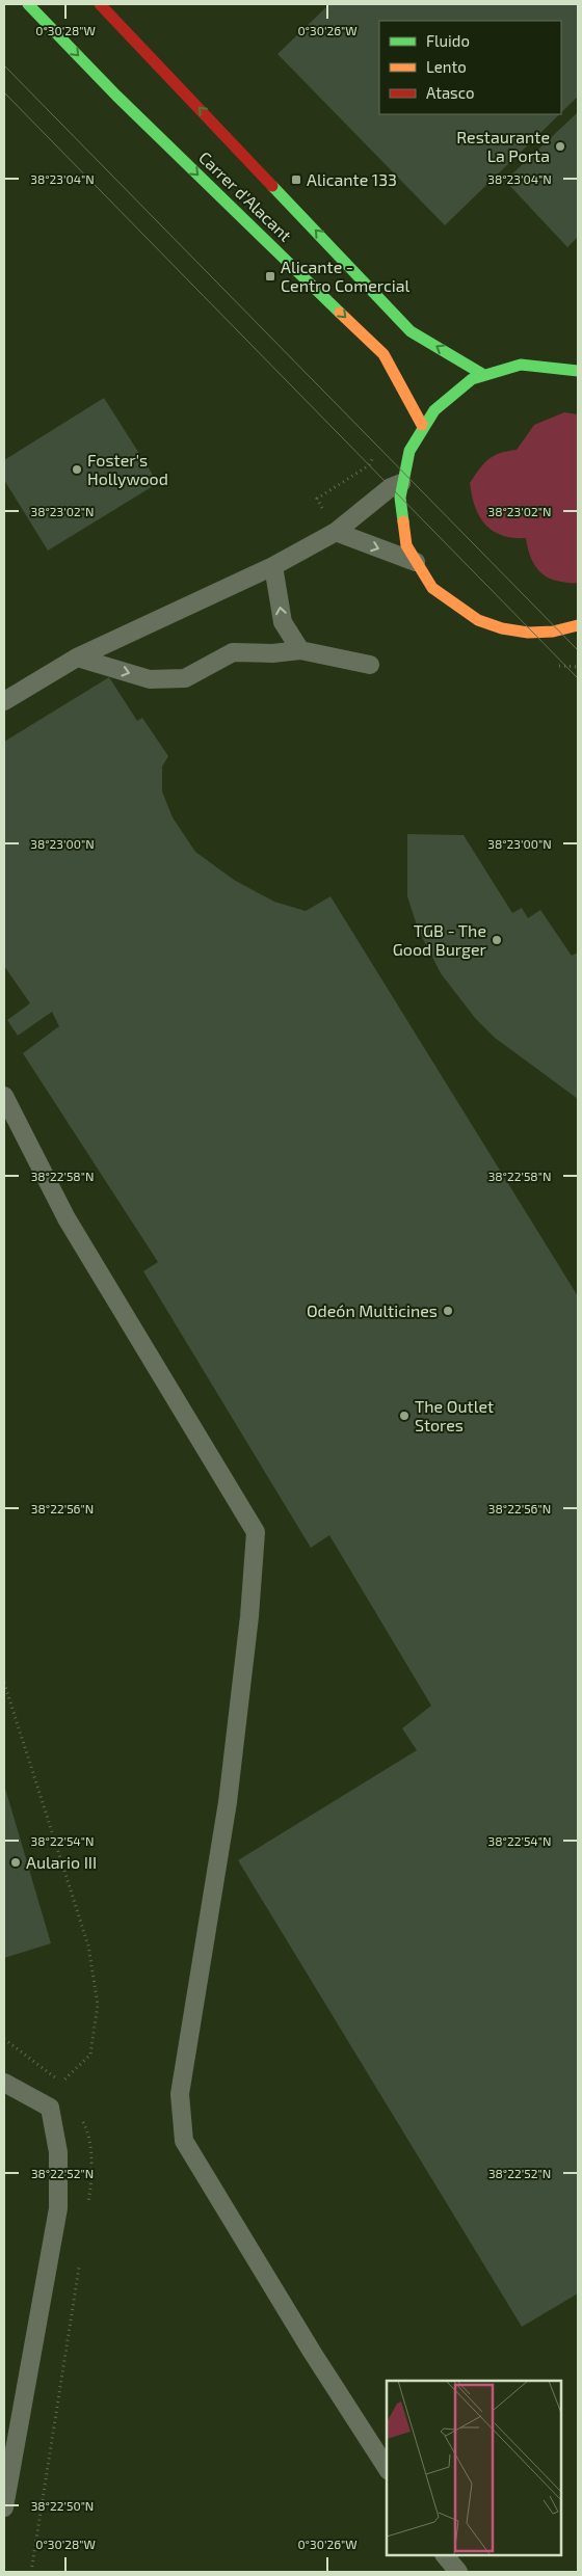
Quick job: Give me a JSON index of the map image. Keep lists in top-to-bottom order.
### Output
{
  "streets": {
    "main road": ["Carrer d'Alacant"]
  },
  "places": {
    "other": [
      "Restaurante La Porta",
      "Foster's Hollywood",
      "TGB - The Good Burger",
      "Odeón Multicines",
      "The Outlet Stores",
      "Aulario III"
    ],
    "transit": ["Alicante 133", "Alicante - Centro Comercial"]
  },
  "legend": ["Fluido", "Lento", "Atasco"],
  "coordinates": [
    "0°30'28\"W",
    "0°30'26\"W",
    "38°23'04\"N",
    "38°23'02\"N",
    "38°23'00\"N",
    "38°22'58\"N",
    "38°22'56\"N",
    "38°22'54\"N",
    "38°22'52\"N",
    "38°22'50\"N"
  ]
}
